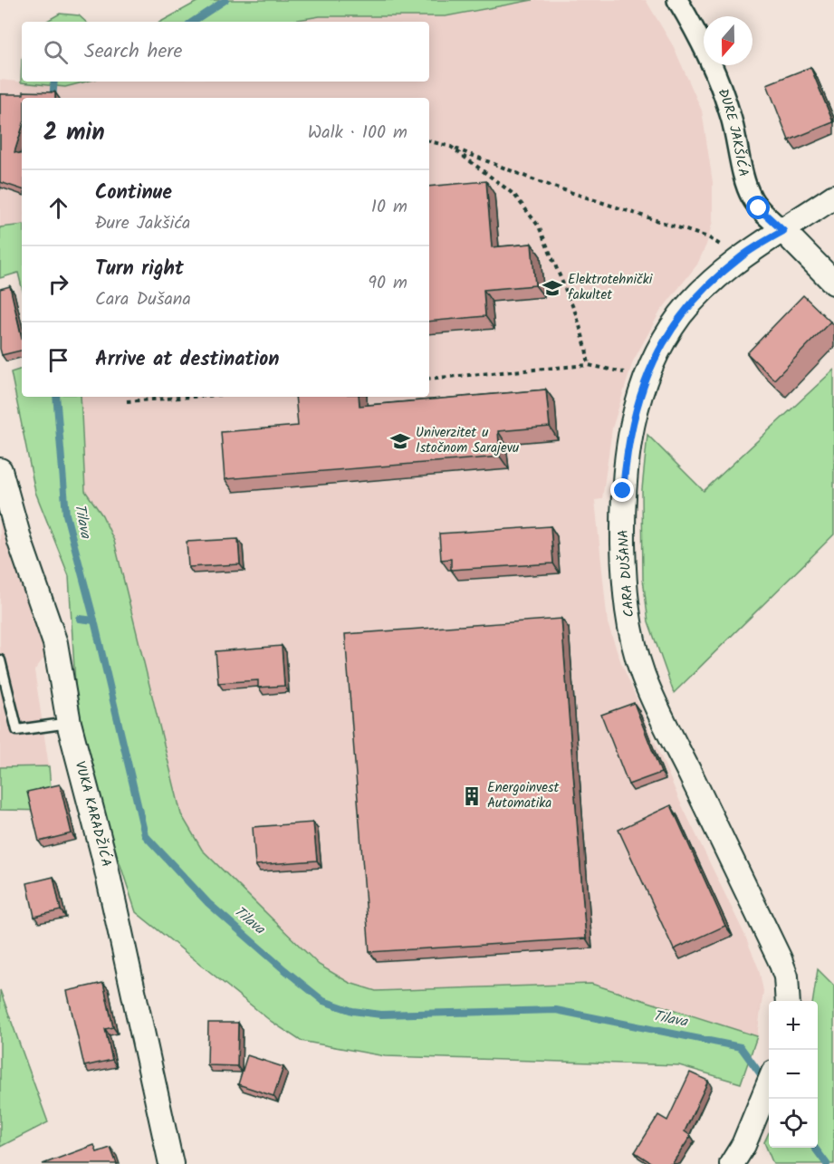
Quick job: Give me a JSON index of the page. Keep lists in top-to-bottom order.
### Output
{
  "streets": {
    "street": ["ĐURE JAKŠIĆA", "CARA DUŠANA", "VUKA KARADŽIĆA"]
  },
  "crossings": [
    ["ĐURE JAKŠIĆA", "CARA DUŠANA"]
  ],
  "water": ["Tilava"],
  "places": {
    "school or university": ["Elektrotehnički fakultet", "Univerzitet u Istočnom Sarajevu"],
    "building": ["Energoinvest Automatika"]
  },
  "north": "bottom",
  "page": {
    "search": "Search here",
    "heading": ["2 min", "Walk · 100 m"],
    "list": [
      ["Continue", "Đure Jakšića", "10 m"],
      ["Turn right", "Cara Dušana", "90 m"],
      "Arrive at destination"
    ],
    "map_buttons": ["+", "−"]
  }
}
